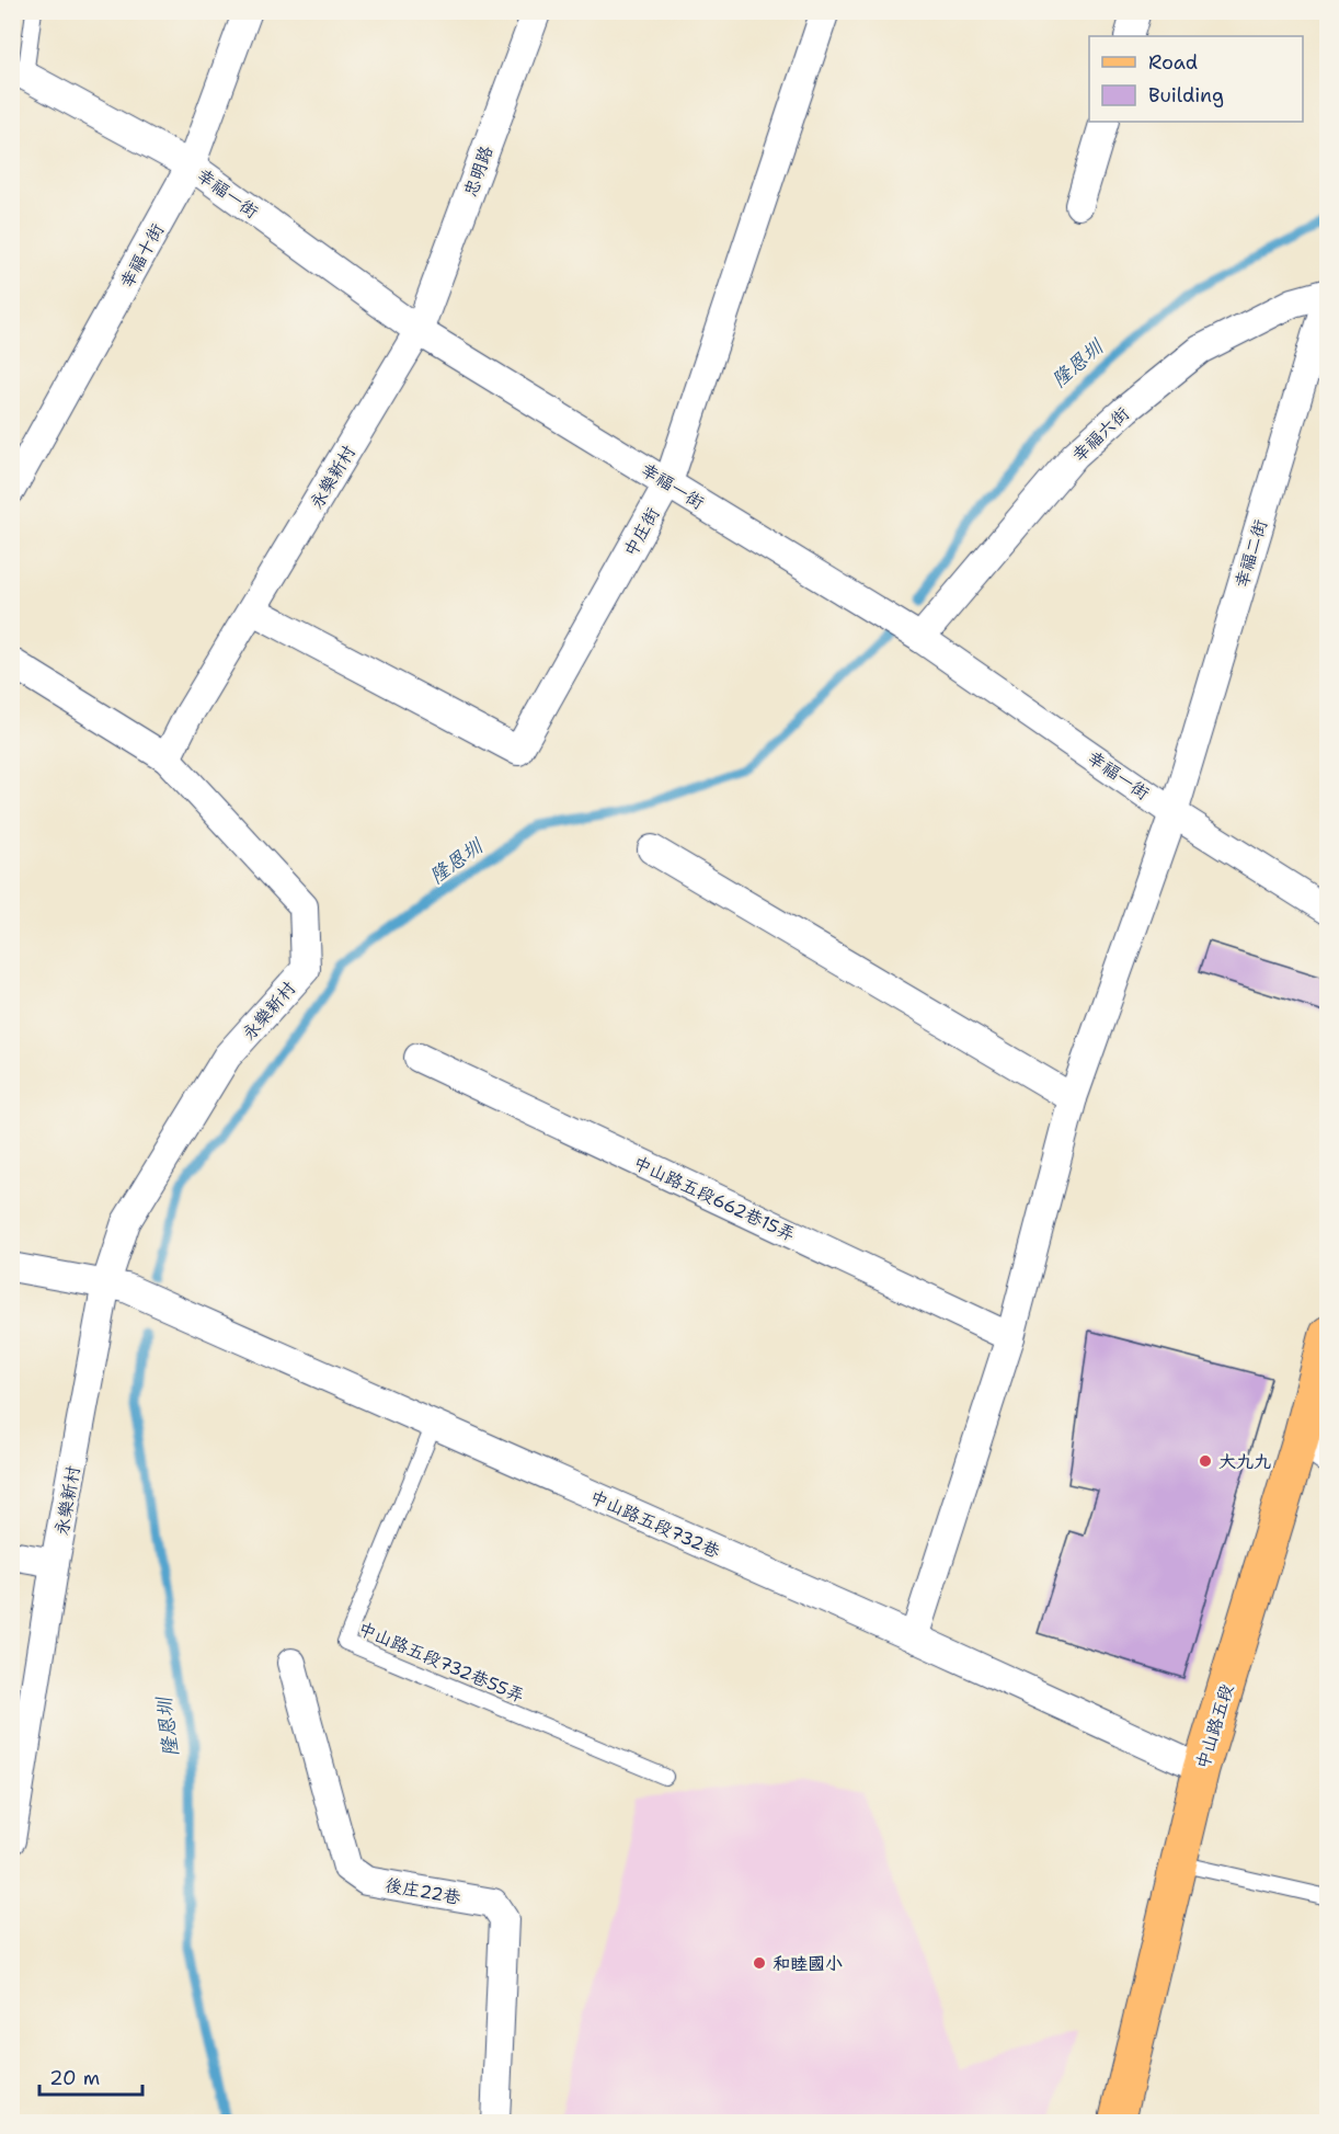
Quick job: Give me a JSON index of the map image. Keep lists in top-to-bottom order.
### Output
{
  "streets": {
    "main road": ["中山路五段"],
    "street": [
      "忠明路",
      "幸福一街",
      "幸福十街",
      "幸福六街",
      "永樂新村",
      "中庄街",
      "幸福二街",
      "中山路五段662巷15弄",
      "中山路五段732巷",
      "後庄22巷"
    ],
    "lane": ["中山路五段732巷55弄"]
  },
  "crossings": [
    ["忠明路", "幸福一街"],
    ["忠明路", "永樂新村"],
    ["幸福一街", "幸福十街"],
    ["幸福一街", "幸福六街"],
    ["幸福一街", "永樂新村"],
    ["幸福一街", "中庄街"],
    ["幸福一街", "幸福二街"],
    ["幸福六街", "幸福二街"],
    ["永樂新村", "中庄街"],
    ["永樂新村", "中山路五段732巷"],
    ["中山路五段732巷", "中山路五段732巷55弄"],
    ["中山路五段732巷", "中山路五段"]
  ],
  "water": ["隆恩圳"],
  "places": ["大九九", "和睦國小"],
  "legend": ["Road", "Building"],
  "scale_bar": "20 m"
}
